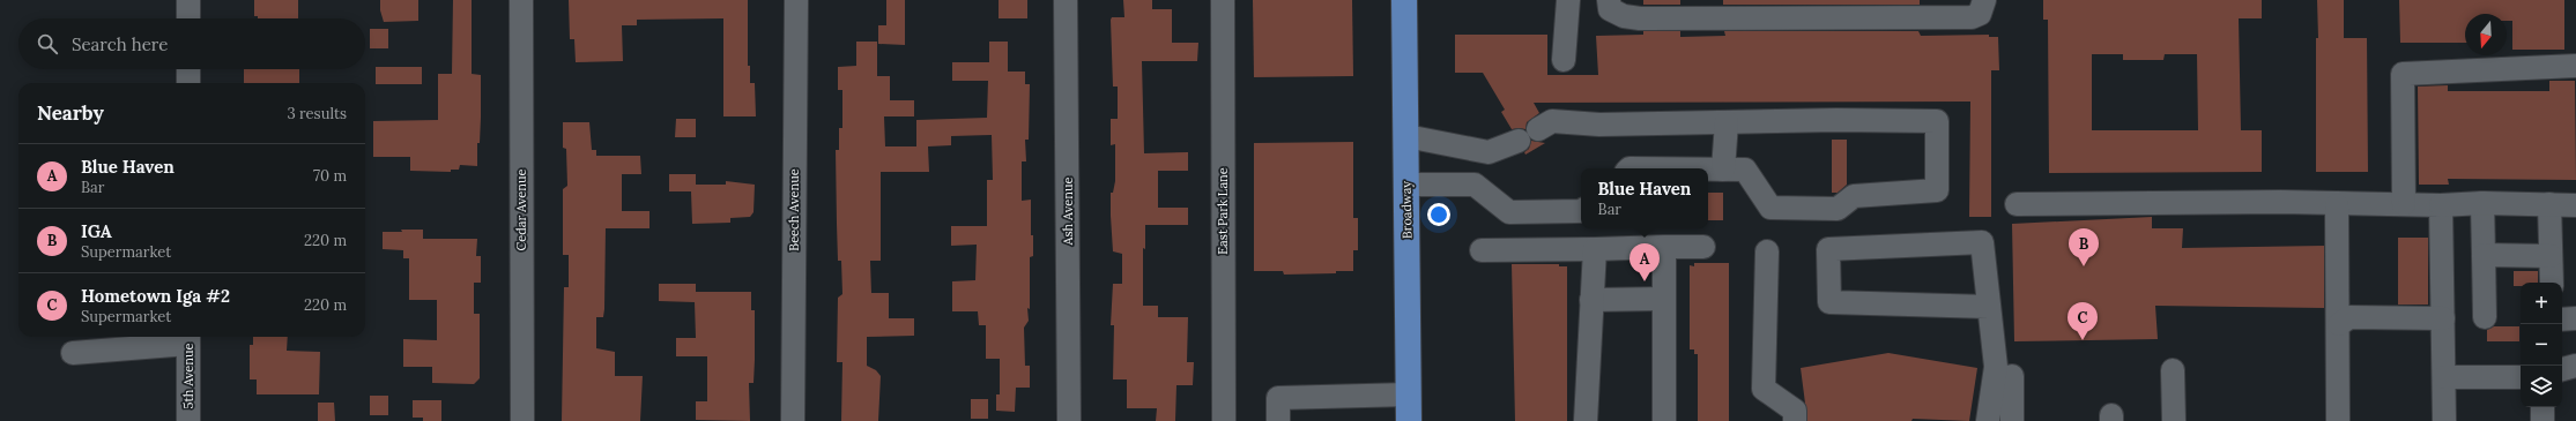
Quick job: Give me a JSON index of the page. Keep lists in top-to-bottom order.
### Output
{
  "streets": {
    "main road": ["Broadway"],
    "street": [
      "Cedar Avenue",
      "Beech Avenue",
      "Ash Avenue",
      "East Park Lane",
      "5th Avenue"
    ]
  },
  "north": "bottom",
  "page": {
    "search": "Search here",
    "heading": ["Nearby", "3 results"],
    "list": [
      {
        "mark": "A",
        "name": "Blue Haven",
        "note": "Bar",
        "value": "70 m"
      },
      {
        "mark": "B",
        "name": "IGA",
        "note": "Supermarket",
        "value": "220 m"
      },
      {
        "mark": "C",
        "name": "Hometown Iga #2",
        "note": "Supermarket",
        "value": "220 m"
      }
    ],
    "popup": ["Blue Haven", "Bar"],
    "pins": ["B", "A", "C"],
    "map_buttons": ["+", "−"]
  }
}
